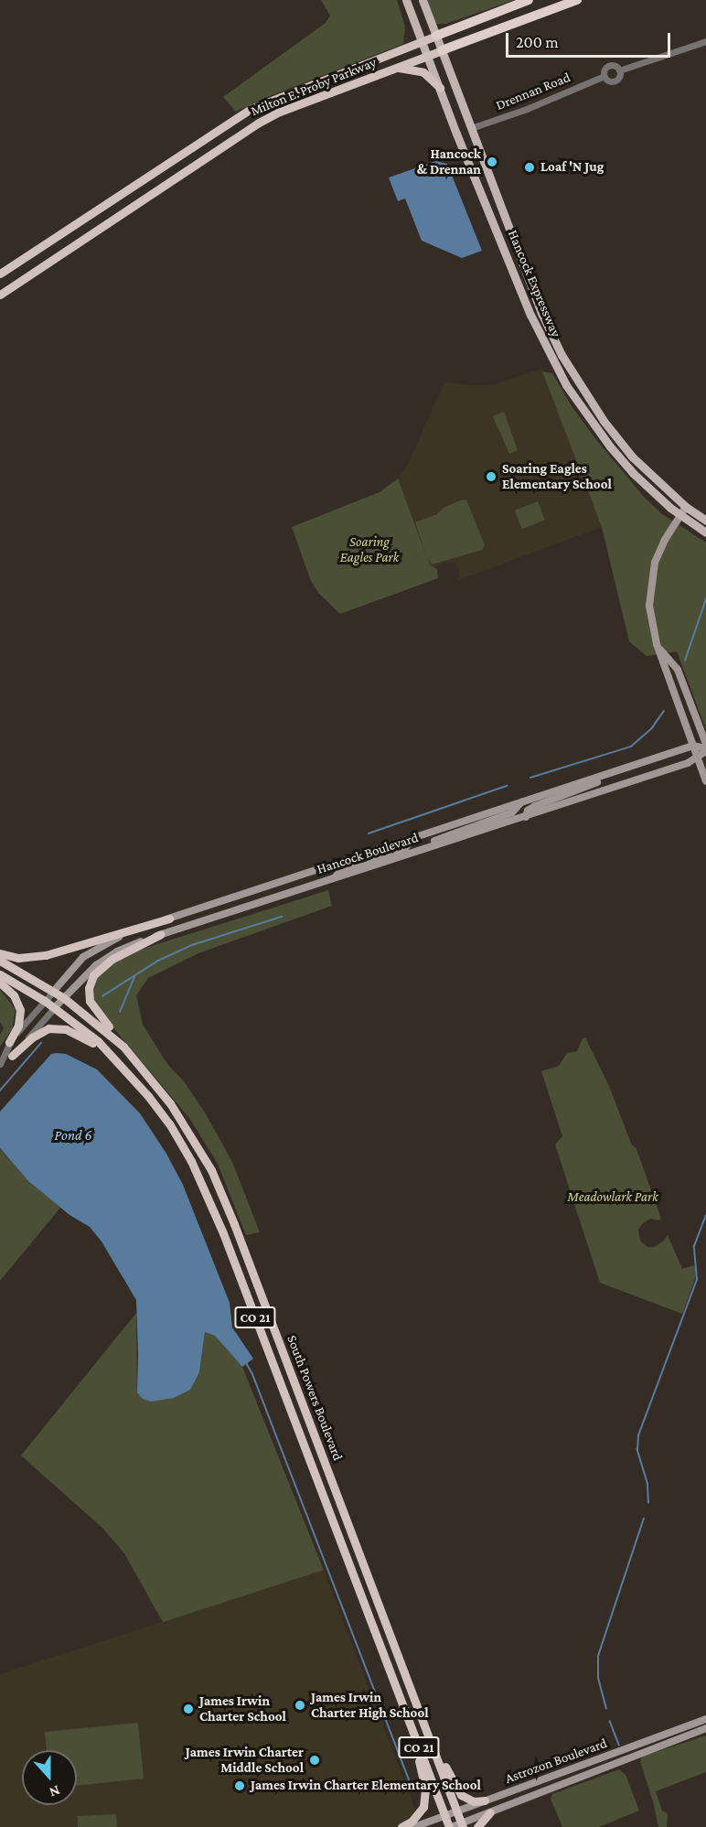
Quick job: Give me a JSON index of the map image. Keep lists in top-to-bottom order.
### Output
{
  "streets": {
    "highway": ["Milton E. Proby Parkway", "CO 21", "South Powers Boulevard"],
    "main road": ["Hancock Expressway", "Hancock Boulevard", "Astrozon Boulevard"],
    "street": ["Drennan Road"]
  },
  "crossings": [
    ["Milton E. Proby Parkway", "Hancock Expressway"],
    ["Drennan Road", "Hancock Expressway"],
    ["Hancock Boulevard", "South Powers Boulevard"],
    ["South Powers Boulevard", "Astrozon Boulevard"]
  ],
  "water": ["Pond 6"],
  "parks": ["Soaring Eagles Park", "Meadowlark Park"],
  "places": [
    "Hancock & Drennan",
    "Loaf 'N Jug",
    "Soaring Eagles Elementary School",
    "James Irwin Charter High School",
    "James Irwin Charter School",
    "James Irwin Charter Middle School",
    "James Irwin Charter Elementary School"
  ],
  "scale_bar": "200 m",
  "north": "bottom"
}
